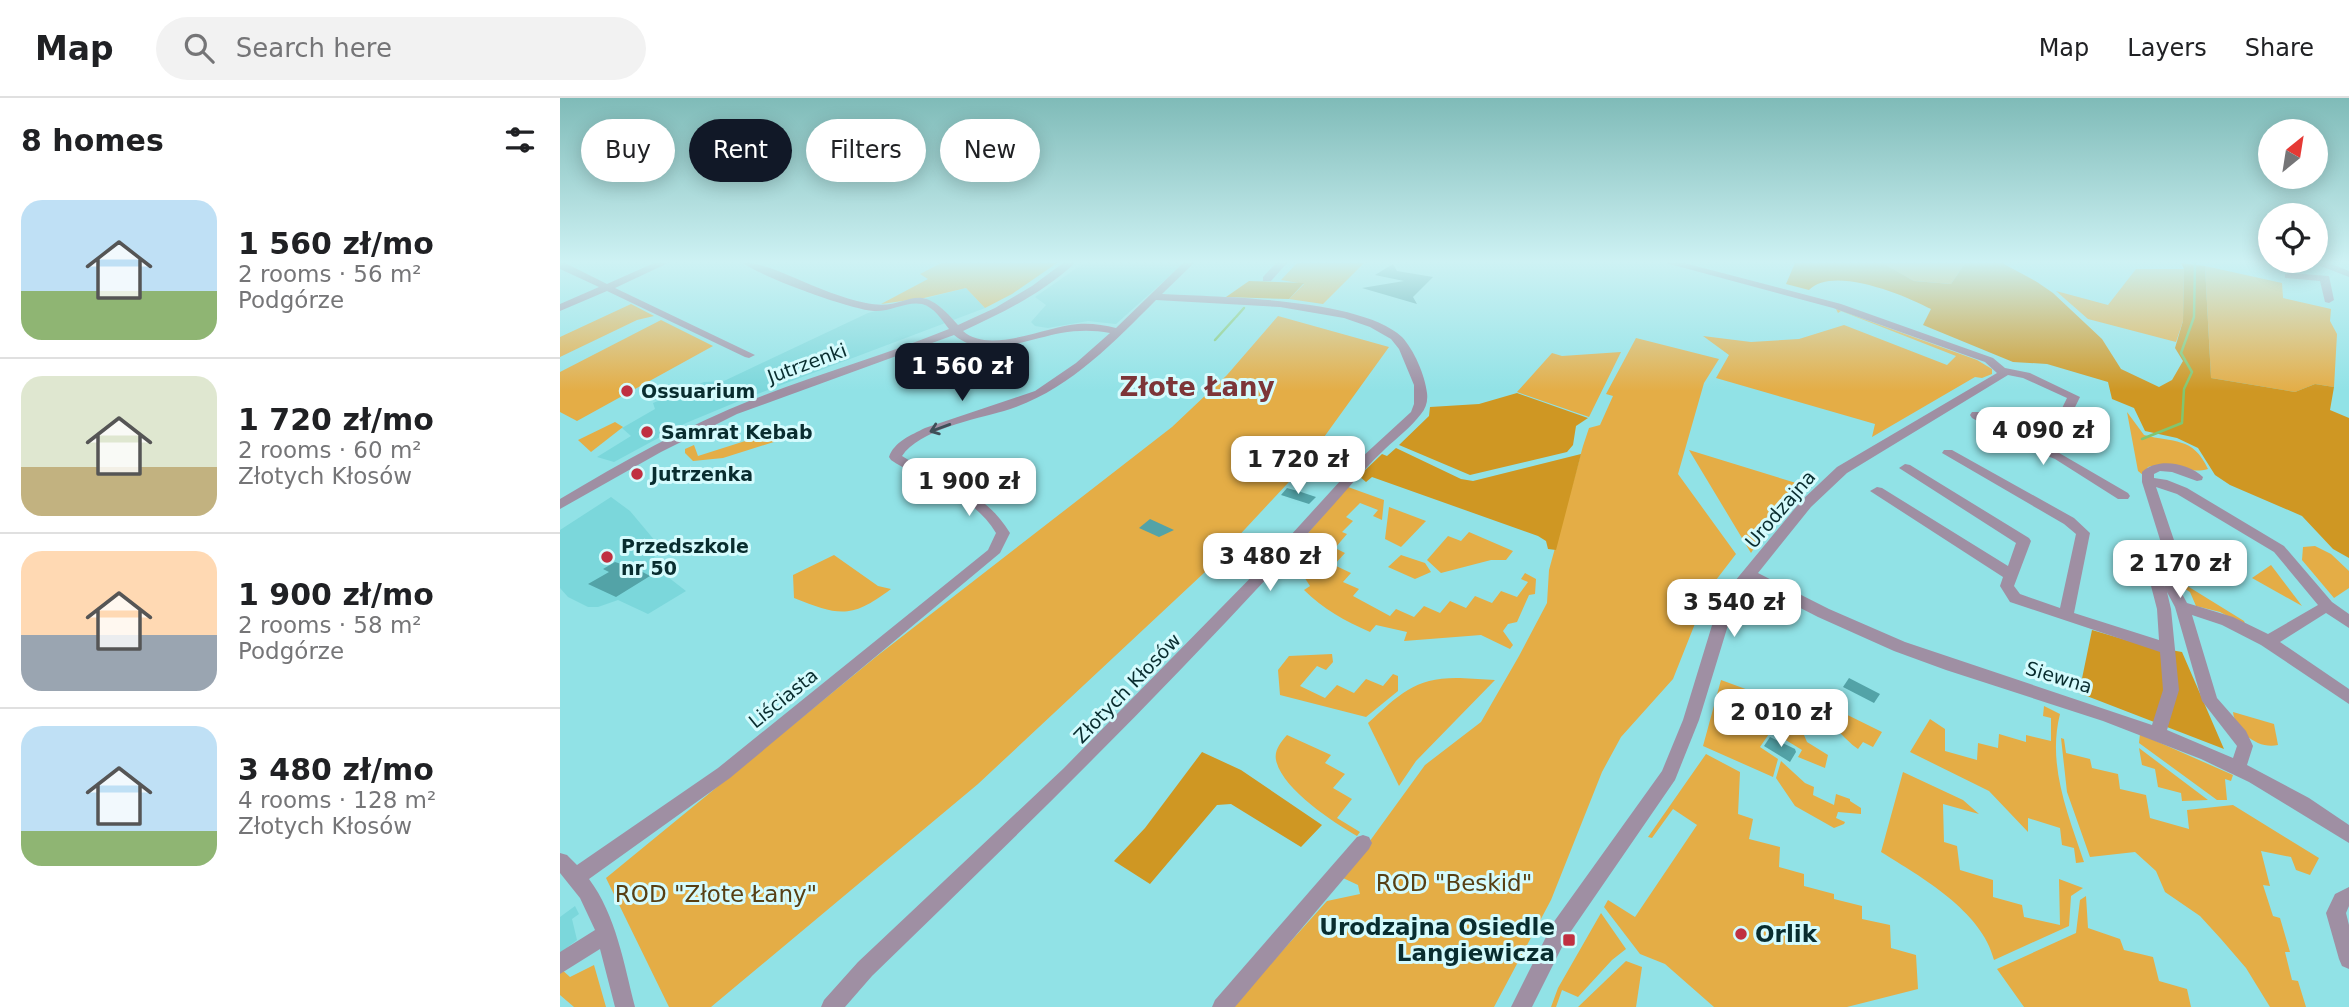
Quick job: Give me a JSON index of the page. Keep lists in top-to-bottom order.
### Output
{
  "streets": {
    "street": [
      "Jutrzenki",
      "Urodzajna",
      "Siewna",
      "Złotych Kłosów",
      "Liściasta"
    ]
  },
  "crossings": [
    ["Urodzajna", "Siewna"]
  ],
  "one_way": ["Liściasta"],
  "districts": ["Złote Łany"],
  "parks": ["ROD \"Beskid\"", "ROD \"Złote Łany\""],
  "places": {
    "other": [
      "Ossuarium",
      "Samrat Kebab",
      "Jutrzenka",
      "Przedszkole nr 50",
      "Orlik"
    ],
    "transit": ["Urodzajna Osiedle Langiewicza"]
  },
  "north": "top right",
  "page": {
    "header": "Map",
    "search": "Search here",
    "nav": ["Map", "Layers", "Share"],
    "heading": "8 homes",
    "chip": [
      "Buy",
      "Rent",
      "Filters",
      "New"
    ],
    "list": [
      {
        "name": "1 560 zł/mo",
        "note": "2 rooms · 56 m² · Podgórze"
      },
      {
        "name": "1 720 zł/mo",
        "note": "2 rooms · 60 m² · Złotych Kłosów"
      },
      {
        "name": "1 900 zł/mo",
        "note": "2 rooms · 58 m² · Podgórze"
      },
      {
        "name": "3 480 zł/mo",
        "note": "4 rooms · 128 m² · Złotych Kłosów"
      }
    ],
    "price": [
      "1 560 zł",
      "4 090 zł",
      "1 720 zł",
      "1 900 zł",
      "3 480 zł",
      "2 170 zł",
      "3 540 zł",
      "2 010 zł"
    ]
  }
}
